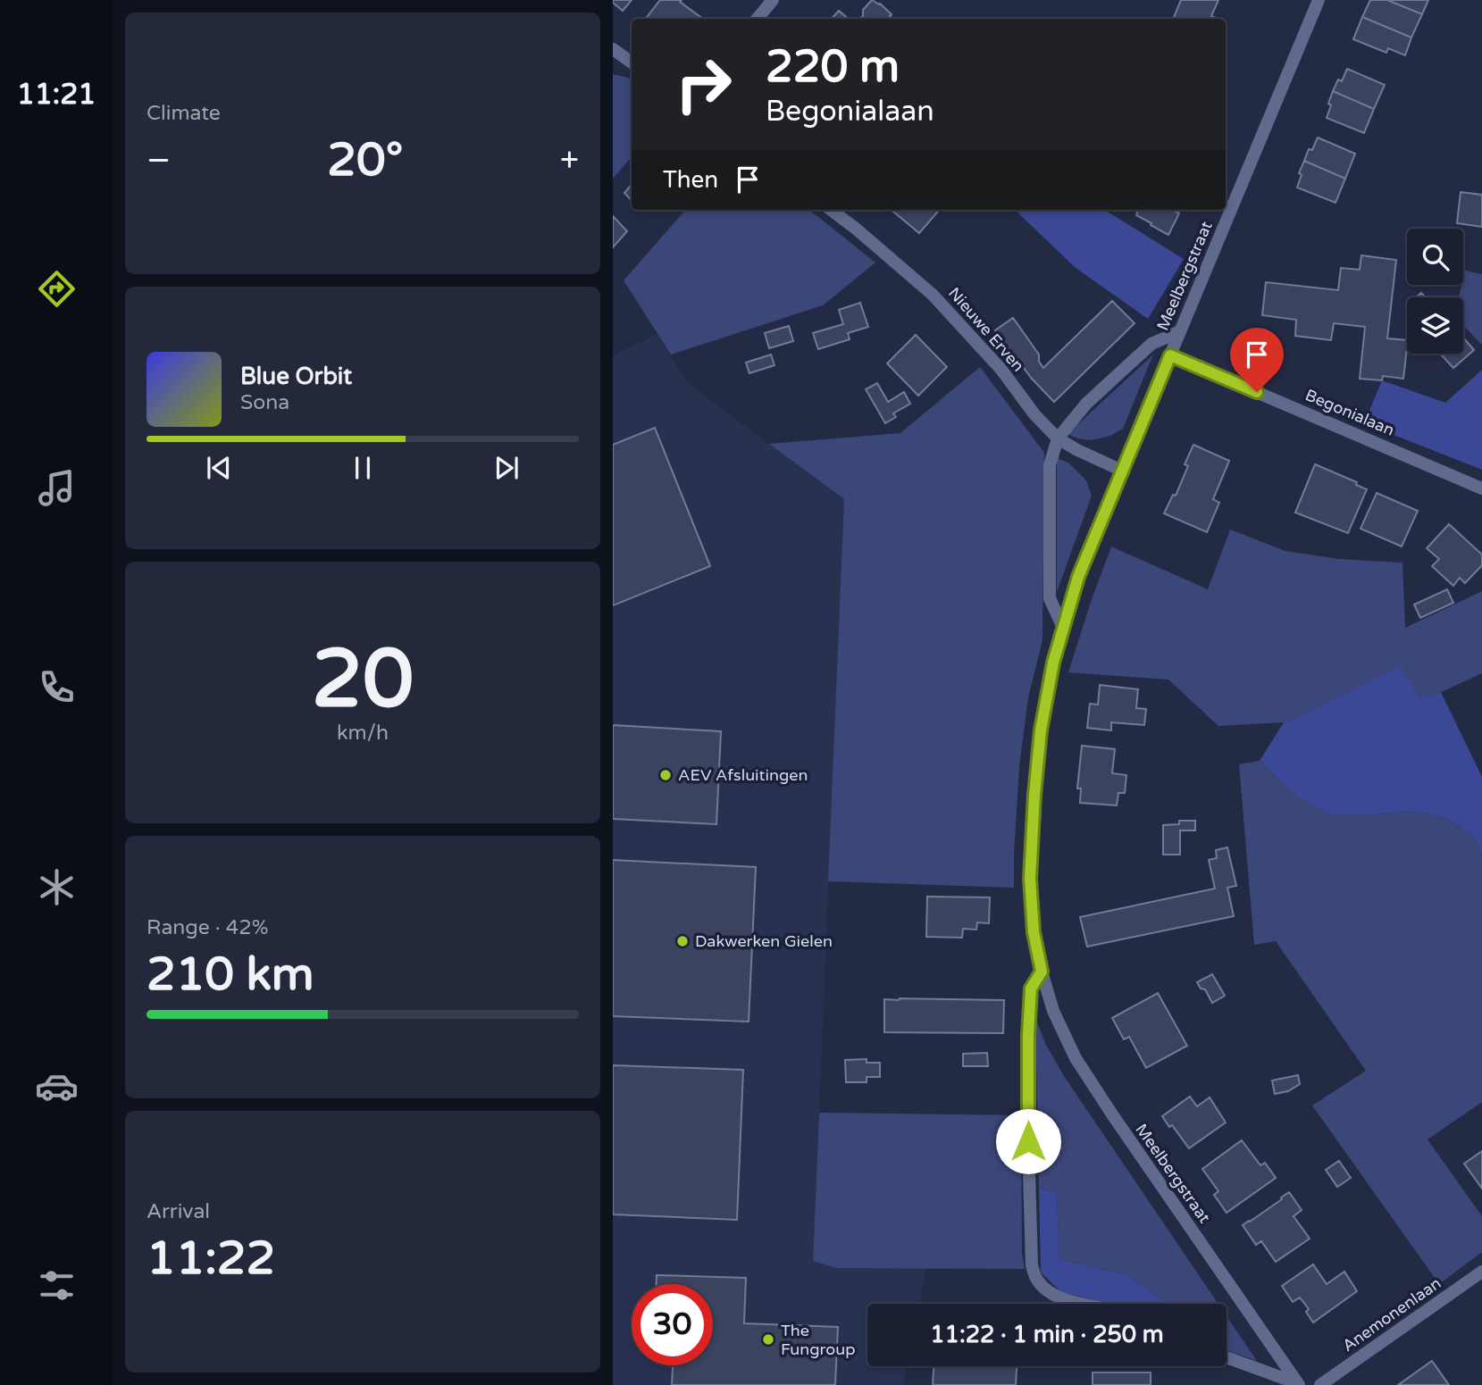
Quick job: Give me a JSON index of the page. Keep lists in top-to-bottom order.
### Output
{
  "streets": {
    "street": [
      "Meelbergstraat",
      "Nieuwe Erven",
      "Begonialaan",
      "Anemonenlaan"
    ]
  },
  "crossings": [
    ["Meelbergstraat", "Nieuwe Erven"],
    ["Meelbergstraat", "Begonialaan"]
  ],
  "places": ["AEV Afsluitingen", "Dakwerken Gielen", "The Fungroup"],
  "page": {
    "tabs": "11:21",
    "tile": [
      "Climate",
      ["20", "km/h"],
      ["Range · 42%", "210 km"],
      ["Arrival", "11:22"]
    ],
    "turn": ["220 m", "Begonialaan"],
    "heat": ["−", "20°", "+"],
    "then": "Then",
    "song": ["Blue Orbit", "Sona"],
    "limit": "30",
    "trip": "11:22 · 1 min · 250 m"
  }
}
